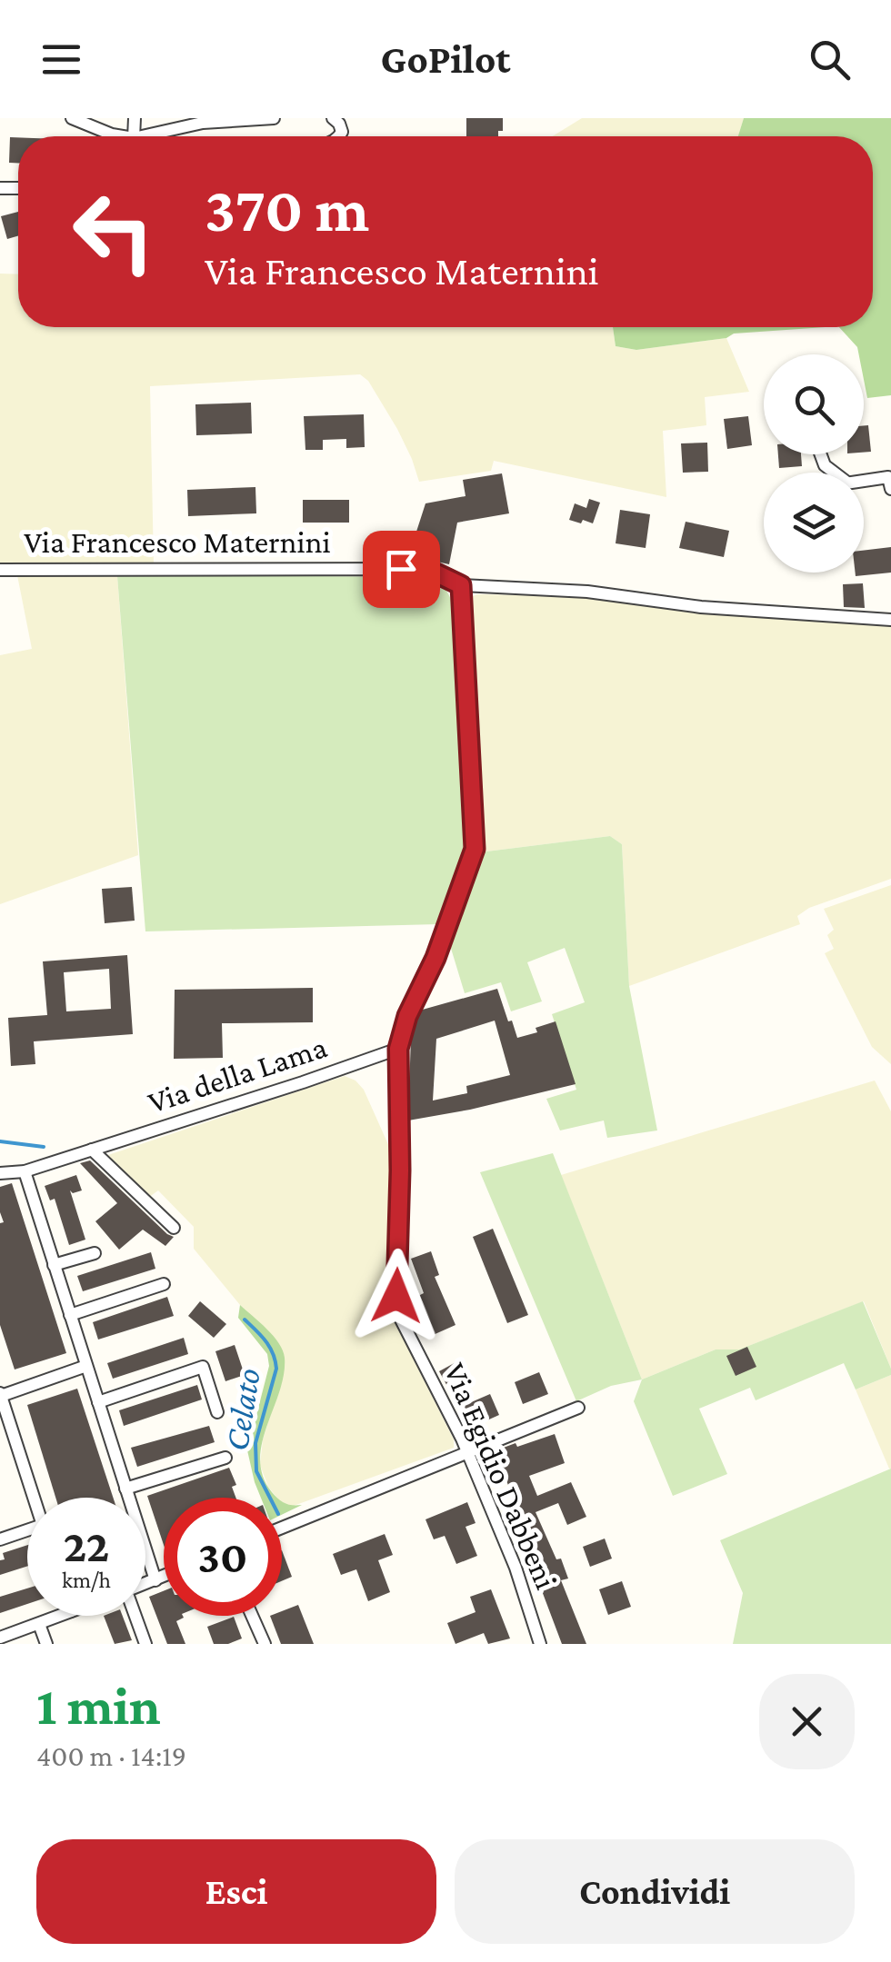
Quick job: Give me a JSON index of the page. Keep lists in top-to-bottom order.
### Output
{
  "streets": {
    "street": ["Via Francesco Maternini", "Via della Lama", "Via Egidio Dabbeni"]
  },
  "crossings": [
    ["Via Francesco Maternini", "Via Egidio Dabbeni"],
    ["Via della Lama", "Via Egidio Dabbeni"]
  ],
  "water": ["Celato"],
  "page": {
    "header": "GoPilot",
    "turn": ["370 m", "Via Francesco Maternini"],
    "speed": "22 km/h",
    "limit": "30",
    "heading": ["1 min", "400 m · 14:19"],
    "buttons": ["Esci", "Condividi"]
  }
}
